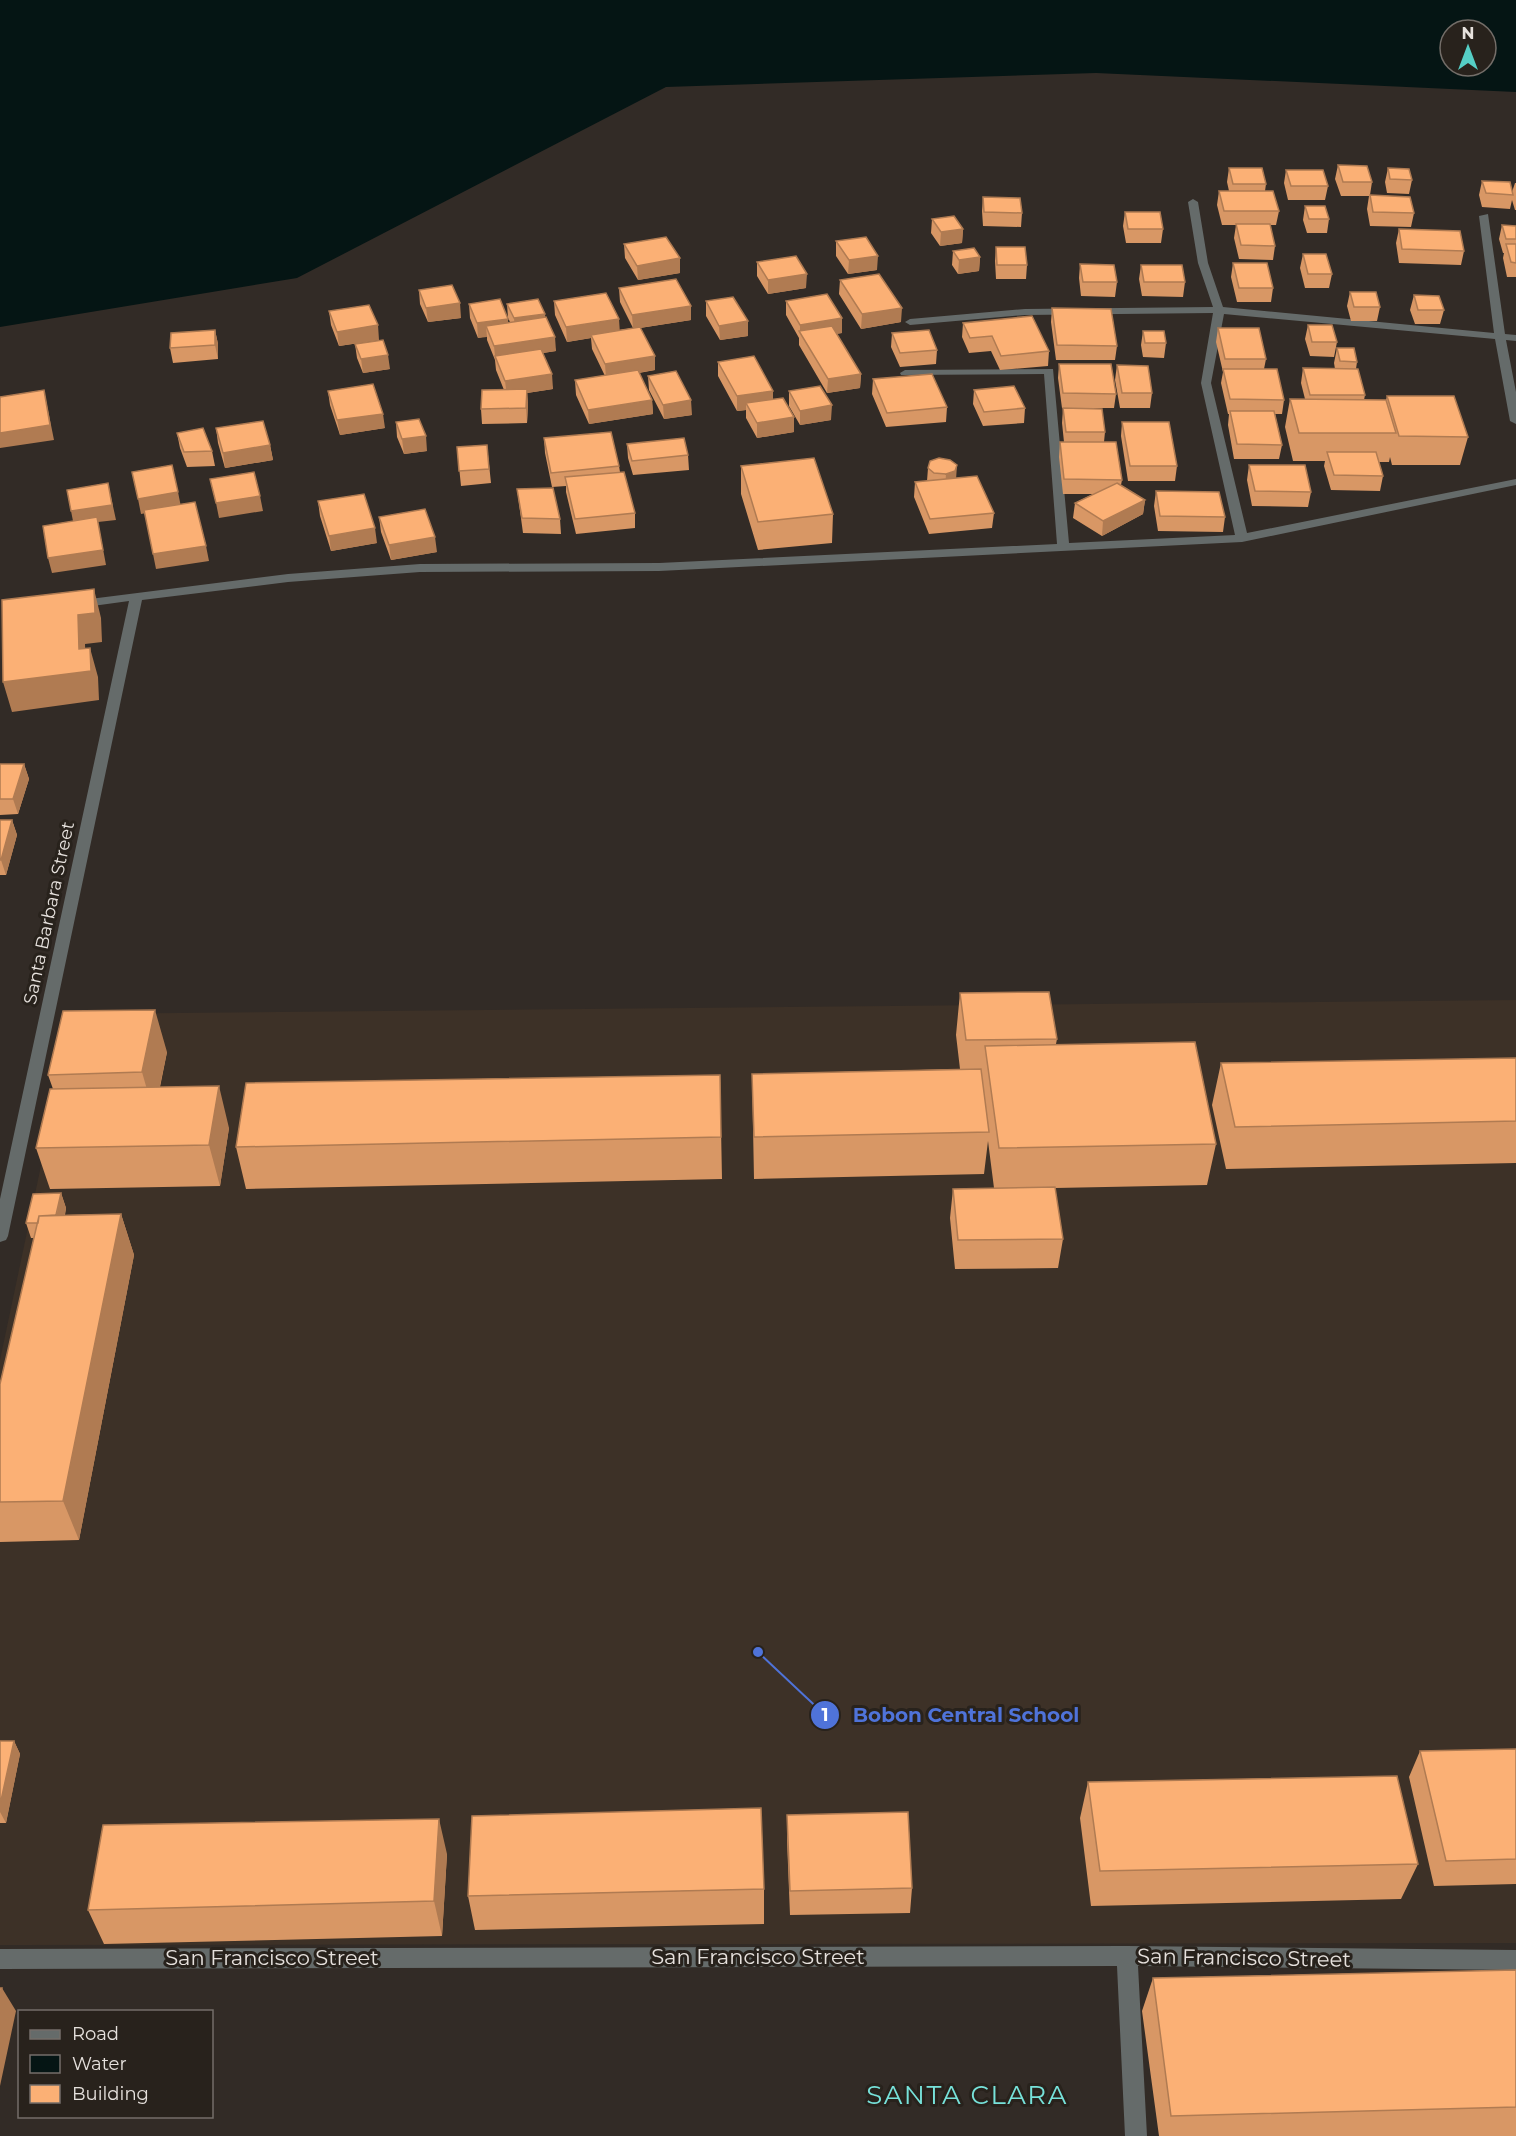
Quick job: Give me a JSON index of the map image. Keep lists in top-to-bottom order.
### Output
{
  "streets": {
    "street": ["Santa Barbara Street", "San Francisco Street"]
  },
  "districts": ["SANTA CLARA"],
  "places": ["Bobon Central School"],
  "legend": ["Road", "Water", "Building"],
  "north": "top"
}
